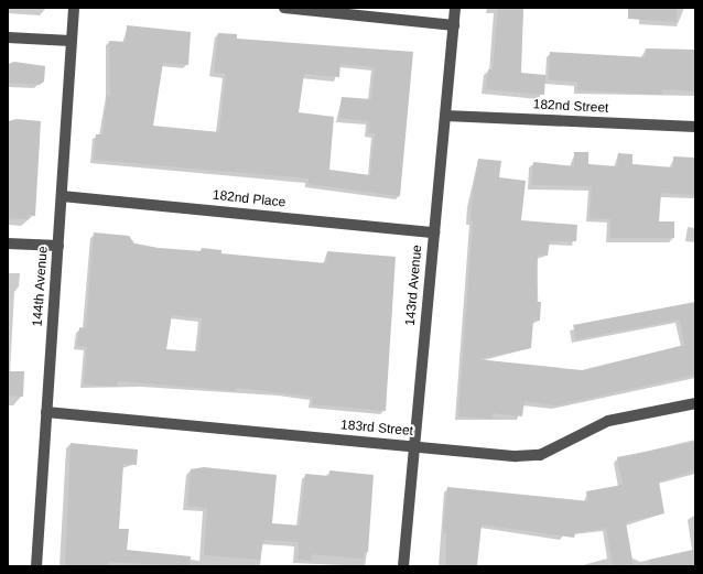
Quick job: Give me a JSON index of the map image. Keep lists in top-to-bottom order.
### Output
{
  "streets": {
    "street": [
      "182nd Street",
      "182nd Place",
      "143rd Avenue",
      "144th Avenue",
      "183rd Street"
    ]
  },
  "crossings": [
    ["182nd Street", "143rd Avenue"],
    ["182nd Place", "143rd Avenue"],
    ["182nd Place", "144th Avenue"],
    ["143rd Avenue", "183rd Street"],
    ["144th Avenue", "183rd Street"]
  ]
}
